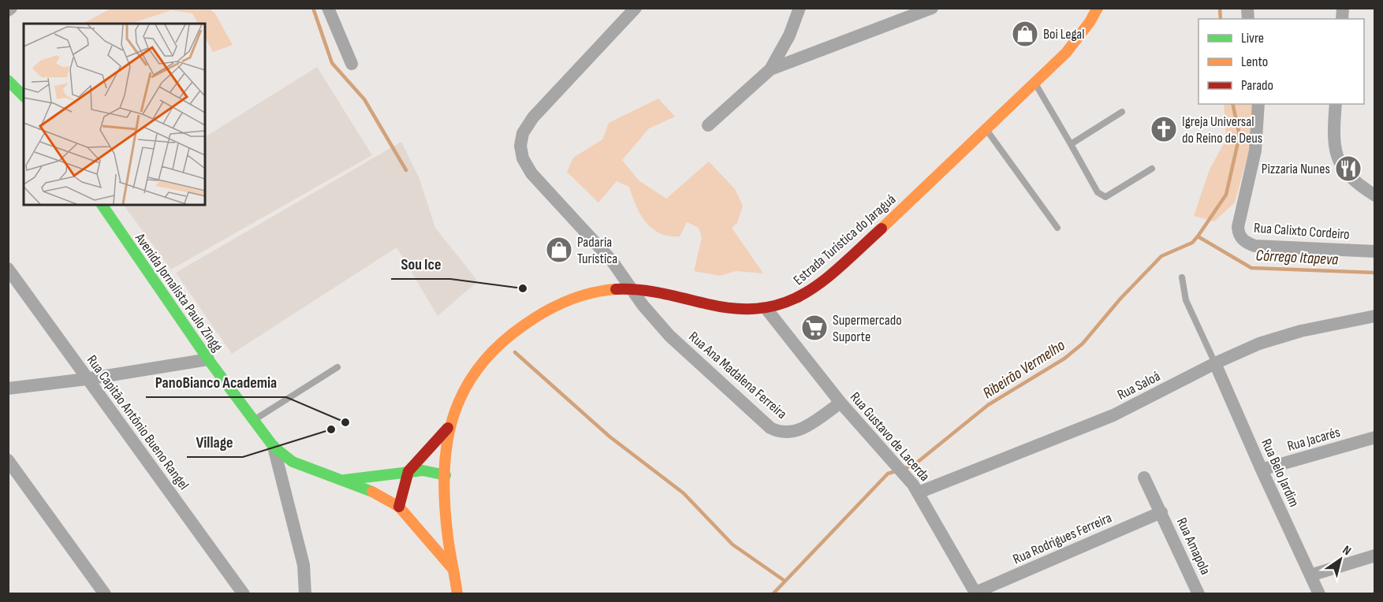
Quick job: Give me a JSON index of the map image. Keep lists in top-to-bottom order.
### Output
{
  "streets": {
    "main road": ["Estrada Turística do Jaraguá", "Avenida Jornalista Paulo Zingg"],
    "street": [
      "Rua Calixto Cordeiro",
      "Rua Ana Madalena Ferreira",
      "Rua Saloá",
      "Rua Capitão Antônio Bueno Rangel",
      "Rua Gustavo de Lacerda",
      "Rua Jacarés",
      "Rua Belo Jardim",
      "Rua Rodrigues Ferreira",
      "Rua Amapola"
    ]
  },
  "crossings": [
    ["Estrada Turística do Jaraguá", "Avenida Jornalista Paulo Zingg"],
    ["Estrada Turística do Jaraguá", "Rua Ana Madalena Ferreira"],
    ["Estrada Turística do Jaraguá", "Rua Gustavo de Lacerda"],
    ["Rua Ana Madalena Ferreira", "Rua Gustavo de Lacerda"],
    ["Rua Saloá", "Rua Gustavo de Lacerda"],
    ["Rua Saloá", "Rua Belo Jardim"],
    ["Rua Gustavo de Lacerda", "Rua Rodrigues Ferreira"],
    ["Rua Jacarés", "Rua Belo Jardim"],
    ["Rua Rodrigues Ferreira", "Rua Amapola"]
  ],
  "water": ["Córrego Itapeva", "Ribeirão Vermelho"],
  "places": {
    "shop": ["Boi Legal", "Padaria Turística"],
    "church": ["Igreja Universal do Reino de Deus"],
    "restaurant": ["Pizzaria Nunes"],
    "other": ["Sou Ice", "PanoBianco Academia", "Village"],
    "supermarket": ["Supermercado Suporte"]
  },
  "legend": ["Livre", "Lento", "Parado"],
  "north": "top right"
}
